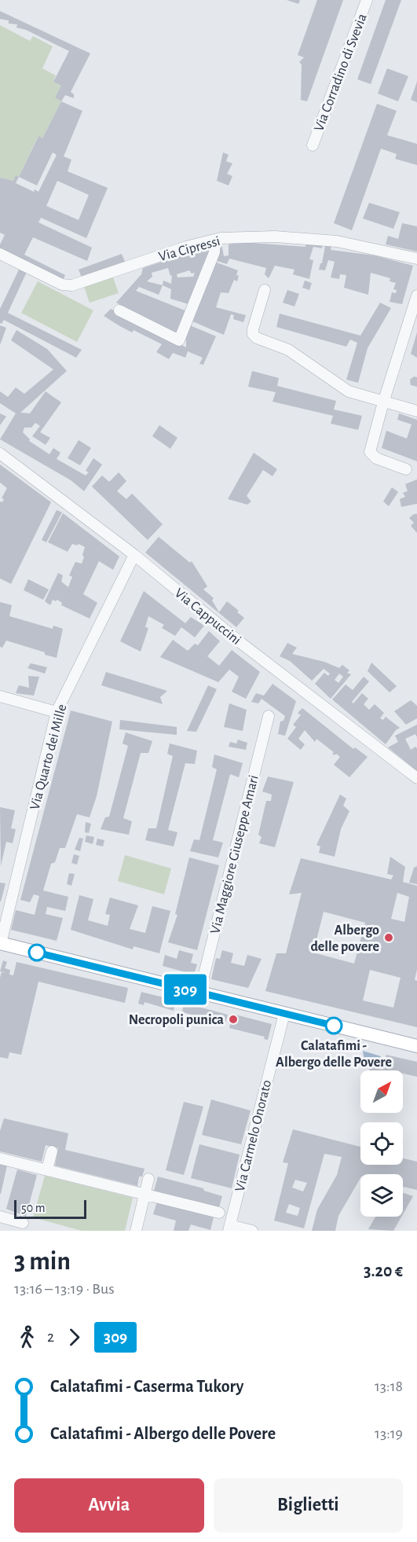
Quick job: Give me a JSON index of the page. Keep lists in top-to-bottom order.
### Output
{
  "streets": {
    "street": [
      "Via Corradino di Svevia",
      "Via Cipressi",
      "Via Cappuccini",
      "Via Quarto dei Mille",
      "Via Maggiore Giuseppe Amari",
      "Via Carmelo Onorato"
    ]
  },
  "crossings": [
    ["Via Cappuccini", "Via Quarto dei Mille"]
  ],
  "places": ["Albergo delle povere", "Necropoli punica", "Calatafimi - Albergo delle Povere"],
  "lines": ["bus line 309"],
  "scale_bar": "50 m",
  "north": "top right",
  "page": {
    "on_map": "309",
    "scale": "50 m",
    "heading": ["3 min", "13:16 – 13:19 · Bus", "3.20 €"],
    "legs": ["2", "309"],
    "list": [
      {
        "name": "Calatafimi - Caserma Tukory",
        "value": "13:18"
      },
      {
        "name": "Calatafimi - Albergo delle Povere",
        "value": "13:19"
      }
    ],
    "buttons": ["Avvia", "Biglietti"]
  }
}
